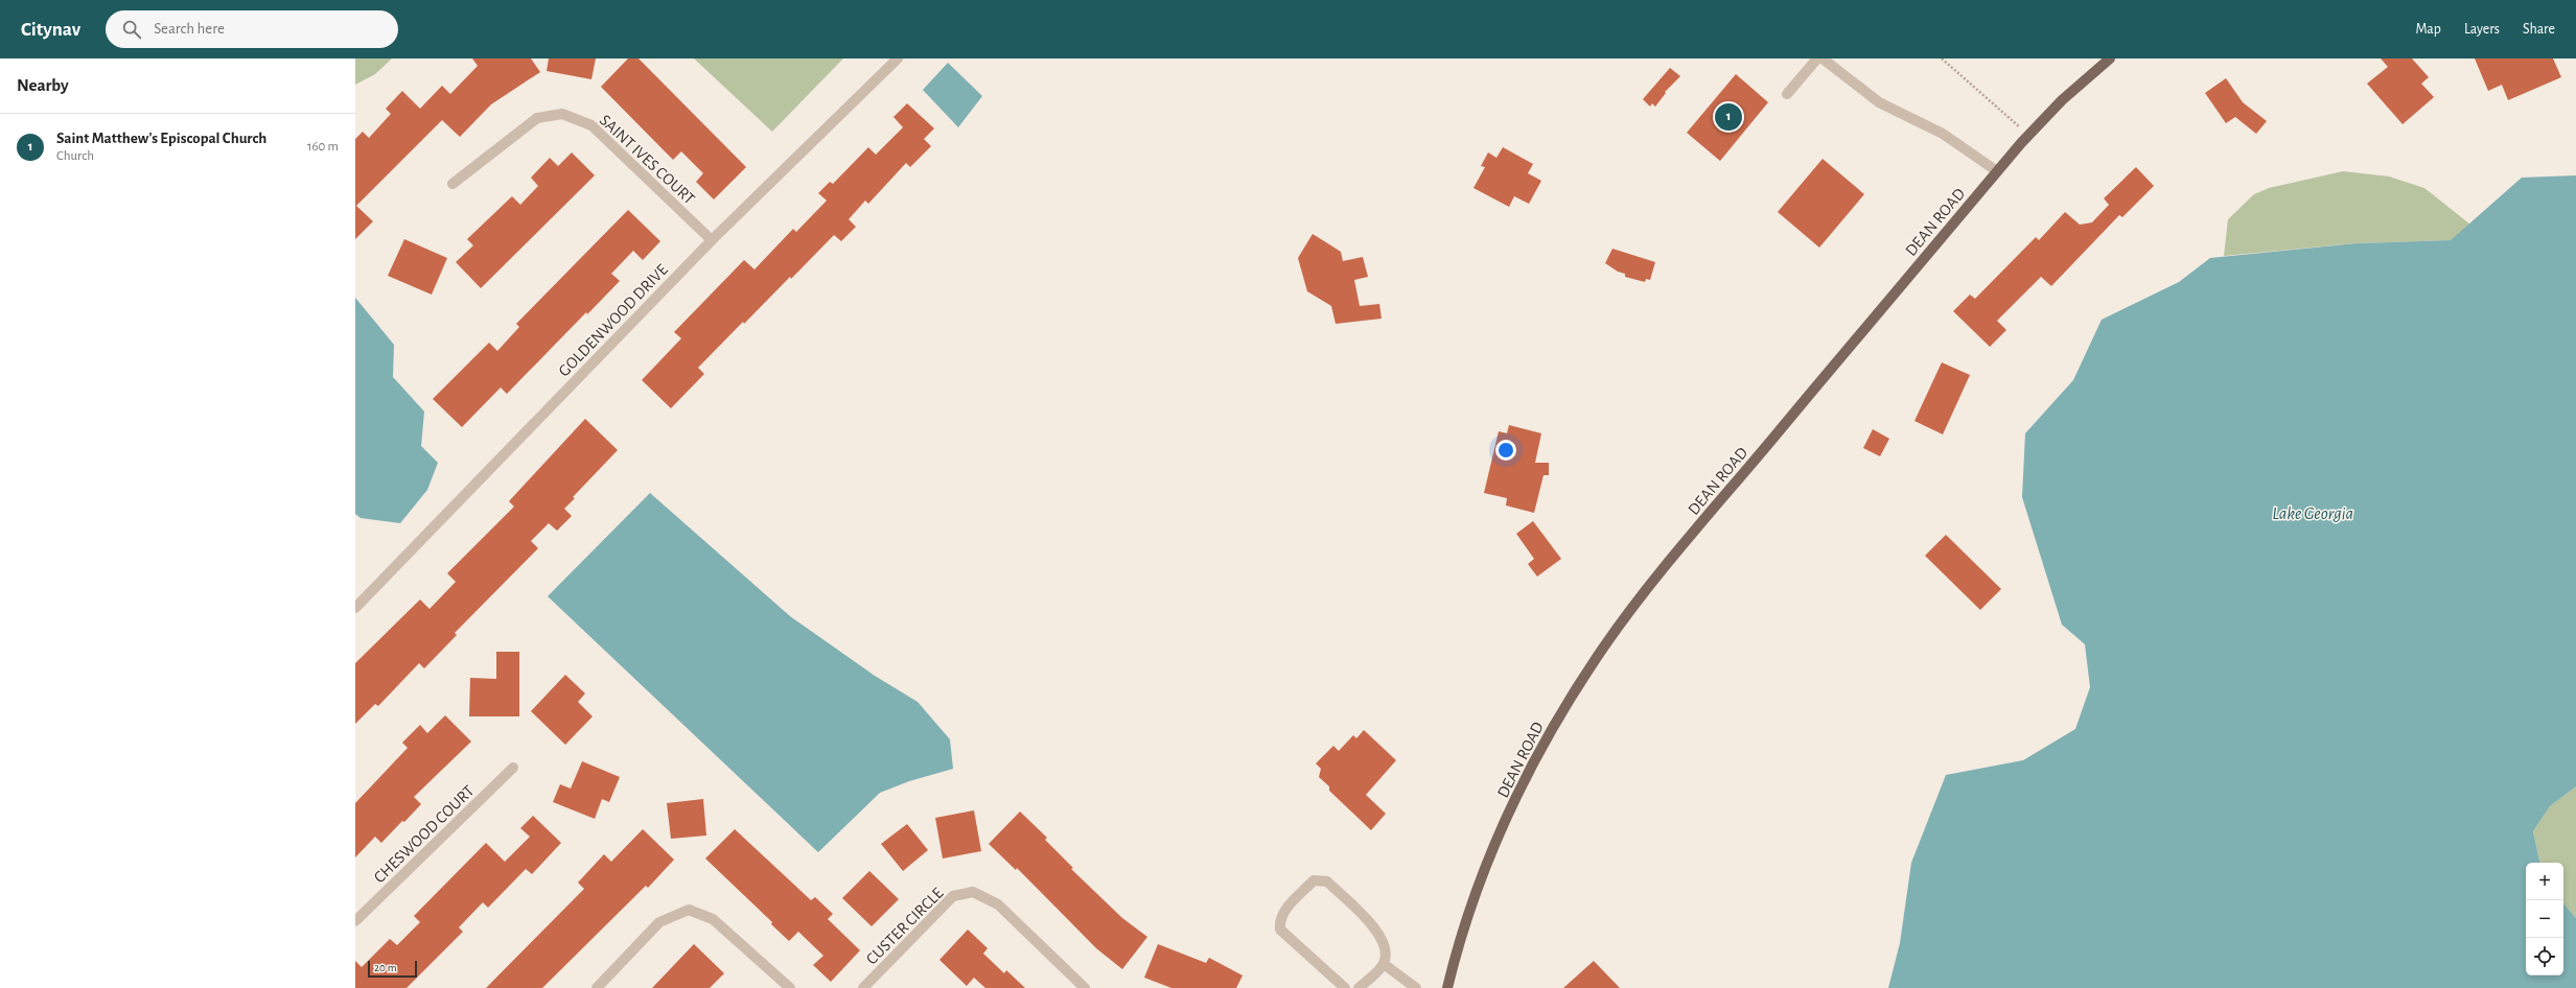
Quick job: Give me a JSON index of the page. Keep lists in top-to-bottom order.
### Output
{
  "streets": {
    "main road": ["DEAN ROAD"],
    "street": [
      "SAINT IVES COURT",
      "GOLDENWOOD DRIVE",
      "CHESWOOD COURT",
      "CUSTER CIRCLE"
    ]
  },
  "crossings": [
    ["SAINT IVES COURT", "GOLDENWOOD DRIVE"]
  ],
  "water": ["Lake Georgia"],
  "scale_bar": "20 m",
  "page": {
    "header": "Citynav",
    "search": "Search here",
    "nav": ["Map", "Layers", "Share"],
    "heading": "Nearby",
    "pins": "1",
    "list": [
      {
        "mark": "1",
        "name": "Saint Matthew's Episcopal Church",
        "note": "Church",
        "value": "160 m"
      }
    ],
    "map_buttons": ["+", "−"],
    "scale": "20 m"
  }
}
